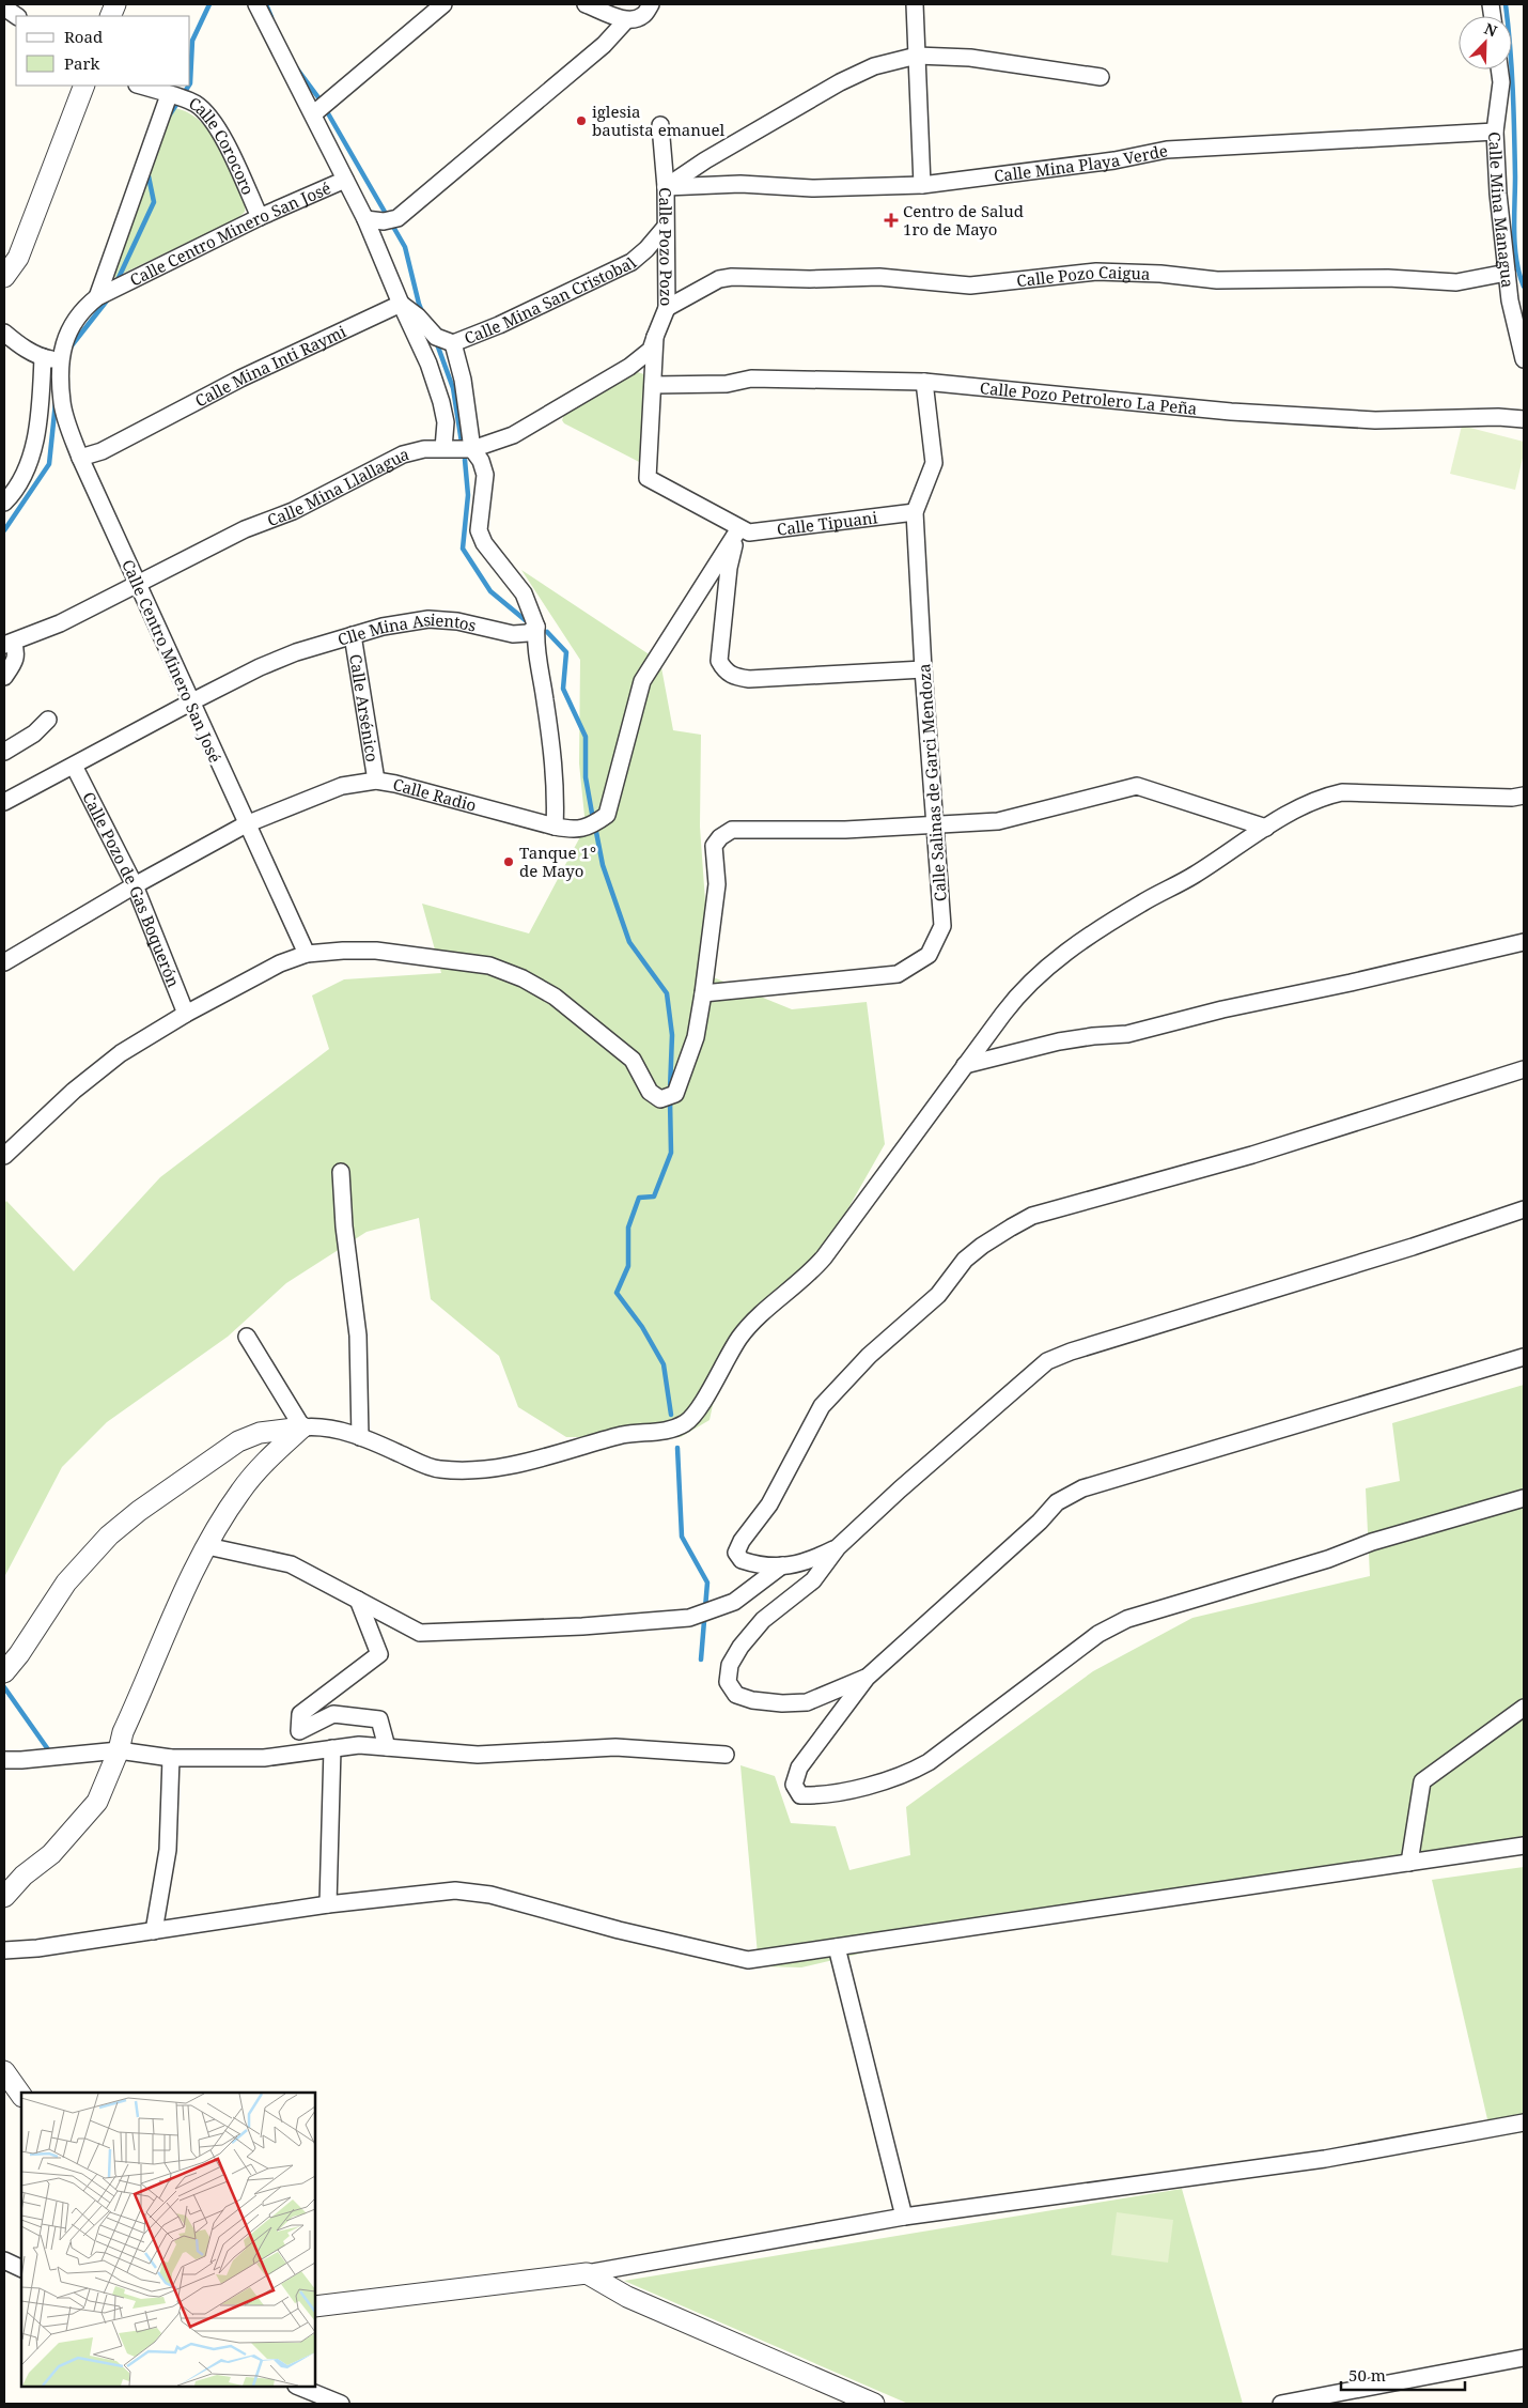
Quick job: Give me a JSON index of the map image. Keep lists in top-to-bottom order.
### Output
{
  "streets": {
    "street": [
      "Calle Corocoro",
      "Calle Mina Playa Verde",
      "Calle Mina Managua",
      "Calle Centro Minero San José",
      "Calle Pozo Pozo",
      "Calle Pozo Caigua",
      "Calle Mina San Cristobal",
      "Calle Mina Inti Raymi",
      "Calle Pozo Petrolero La Peña",
      "Calle Mina Llallagua",
      "Calle Tipuani",
      "Clle Mina Asientos",
      "Calle Arsénico",
      "Calle Salinas de Garci Mendoza",
      "Calle Radio",
      "Calle Pozo de Gas Boquerón"
    ]
  },
  "crossings": [
    ["Calle Corocoro", "Calle Centro Minero San José"],
    ["Calle Mina Playa Verde", "Calle Mina Managua"],
    ["Calle Mina Playa Verde", "Calle Pozo Pozo"],
    ["Calle Mina Managua", "Calle Pozo Caigua"],
    ["Calle Centro Minero San José", "Calle Mina Inti Raymi"],
    ["Calle Centro Minero San José", "Calle Mina Llallagua"],
    ["Calle Centro Minero San José", "Clle Mina Asientos"],
    ["Calle Centro Minero San José", "Calle Radio"],
    ["Calle Pozo Pozo", "Calle Pozo Caigua"],
    ["Calle Pozo Pozo", "Calle Mina San Cristobal"],
    ["Calle Pozo Pozo", "Calle Pozo Petrolero La Peña"],
    ["Calle Pozo Pozo", "Calle Mina Llallagua"],
    ["Calle Pozo Pozo", "Calle Tipuani"],
    ["Calle Pozo Pozo", "Calle Radio"],
    ["Calle Pozo Petrolero La Peña", "Calle Salinas de Garci Mendoza"],
    ["Calle Tipuani", "Calle Salinas de Garci Mendoza"],
    ["Calle Tipuani", "Calle Radio"],
    ["Clle Mina Asientos", "Calle Arsénico"],
    ["Clle Mina Asientos", "Calle Pozo de Gas Boquerón"],
    ["Calle Arsénico", "Calle Radio"],
    ["Calle Radio", "Calle Pozo de Gas Boquerón"]
  ],
  "places": {
    "other": ["iglesia bautista emanuel", "Tanque 1° de Mayo"],
    "health": ["Centro de Salud 1ro de Mayo"]
  },
  "legend": ["Road", "Park"],
  "scale_bar": "50 m",
  "north": "top right"
}
